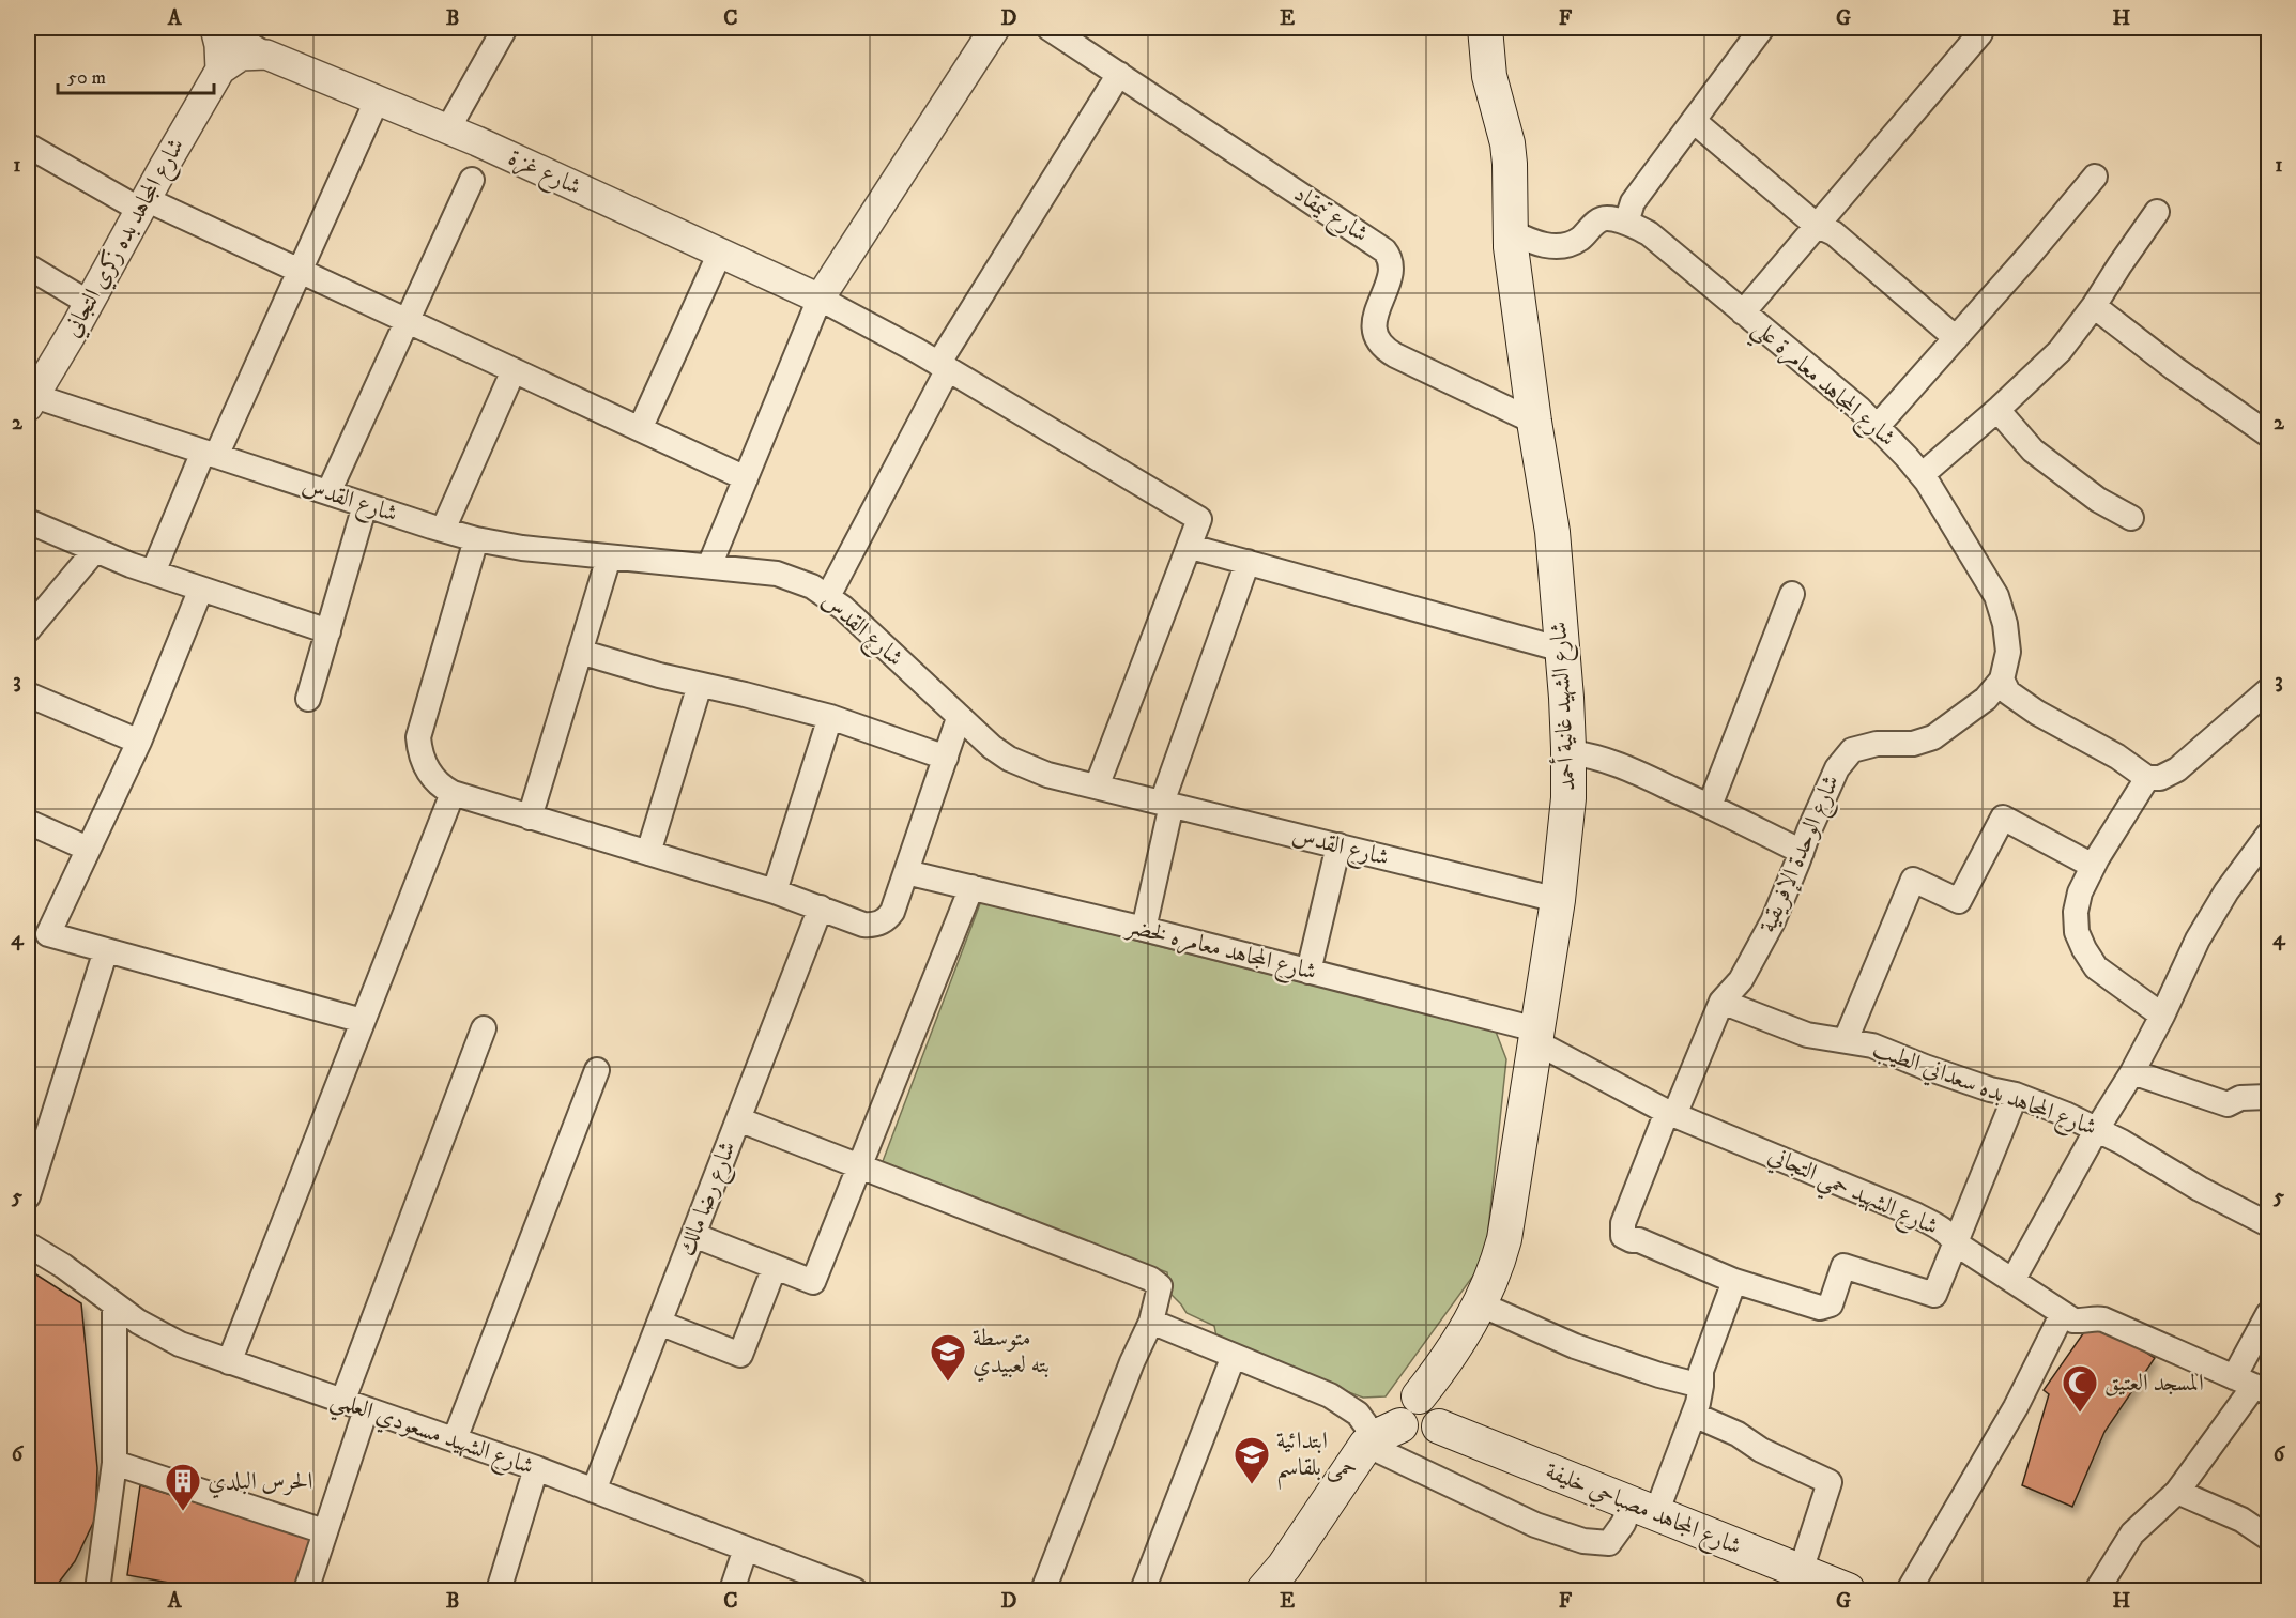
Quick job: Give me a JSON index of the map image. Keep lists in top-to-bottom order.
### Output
{
  "streets": {
    "main road": ["شارع الشهيد غانية أحمد", "شارع المجاهد مصباحي خليفة"],
    "street": [
      "شارع غزة",
      "شارع تيمقاد",
      "شارع المجاهد بده زكري التجاني",
      "شارع المجاهد معامرة علي",
      "شارع القدس",
      "شارع الوحدة الإفريقية",
      "شارع المجاهد معامره لخضر",
      "شارع المجاهد بده سعداني الطيب",
      "شارع الشهيد حمي التجاني",
      "شارع رضا مالك",
      "شارع الشهيد مسعودي العلمي"
    ]
  },
  "crossings": [
    ["شارع غزة", "شارع المجاهد بده زكري التجاني"],
    ["شارع تيمقاد", "شارع الشهيد غانية أحمد"],
    ["شارع المجاهد بده زكري التجاني", "شارع القدس"],
    ["شارع المجاهد معامرة علي", "شارع الشهيد غانية أحمد"],
    ["شارع المجاهد معامرة علي", "شارع الوحدة الإفريقية"],
    ["شارع القدس", "شارع الشهيد غانية أحمد"],
    ["شارع الشهيد غانية أحمد", "شارع المجاهد معامره لخضر"],
    ["شارع الشهيد غانية أحمد", "شارع الشهيد حمي التجاني"],
    ["شارع الشهيد غانية أحمد", "شارع المجاهد مصباحي خليفة"],
    ["شارع الوحدة الإفريقية", "شارع المجاهد بده سعداني الطيب"],
    ["شارع الوحدة الإفريقية", "شارع الشهيد حمي التجاني"],
    ["شارع المجاهد معامره لخضر", "شارع الشهيد حمي التجاني"],
    ["شارع رضا مالك", "شارع الشهيد مسعودي العلمي"]
  ],
  "places": {
    "school or university": ["متوسطة بته لعبيدي", "ابتدائية حمى بلقاسم"],
    "mosque": ["المسجد العتيق"],
    "building": ["الحرس البلدي"]
  },
  "scale_bar": "50 m",
  "grid": {
    "columns": [
      "A",
      "B",
      "C",
      "D",
      "E",
      "F",
      "G",
      "H"
    ],
    "rows": [
      "1",
      "2",
      "3",
      "4",
      "5",
      "6"
    ]
  }
}
